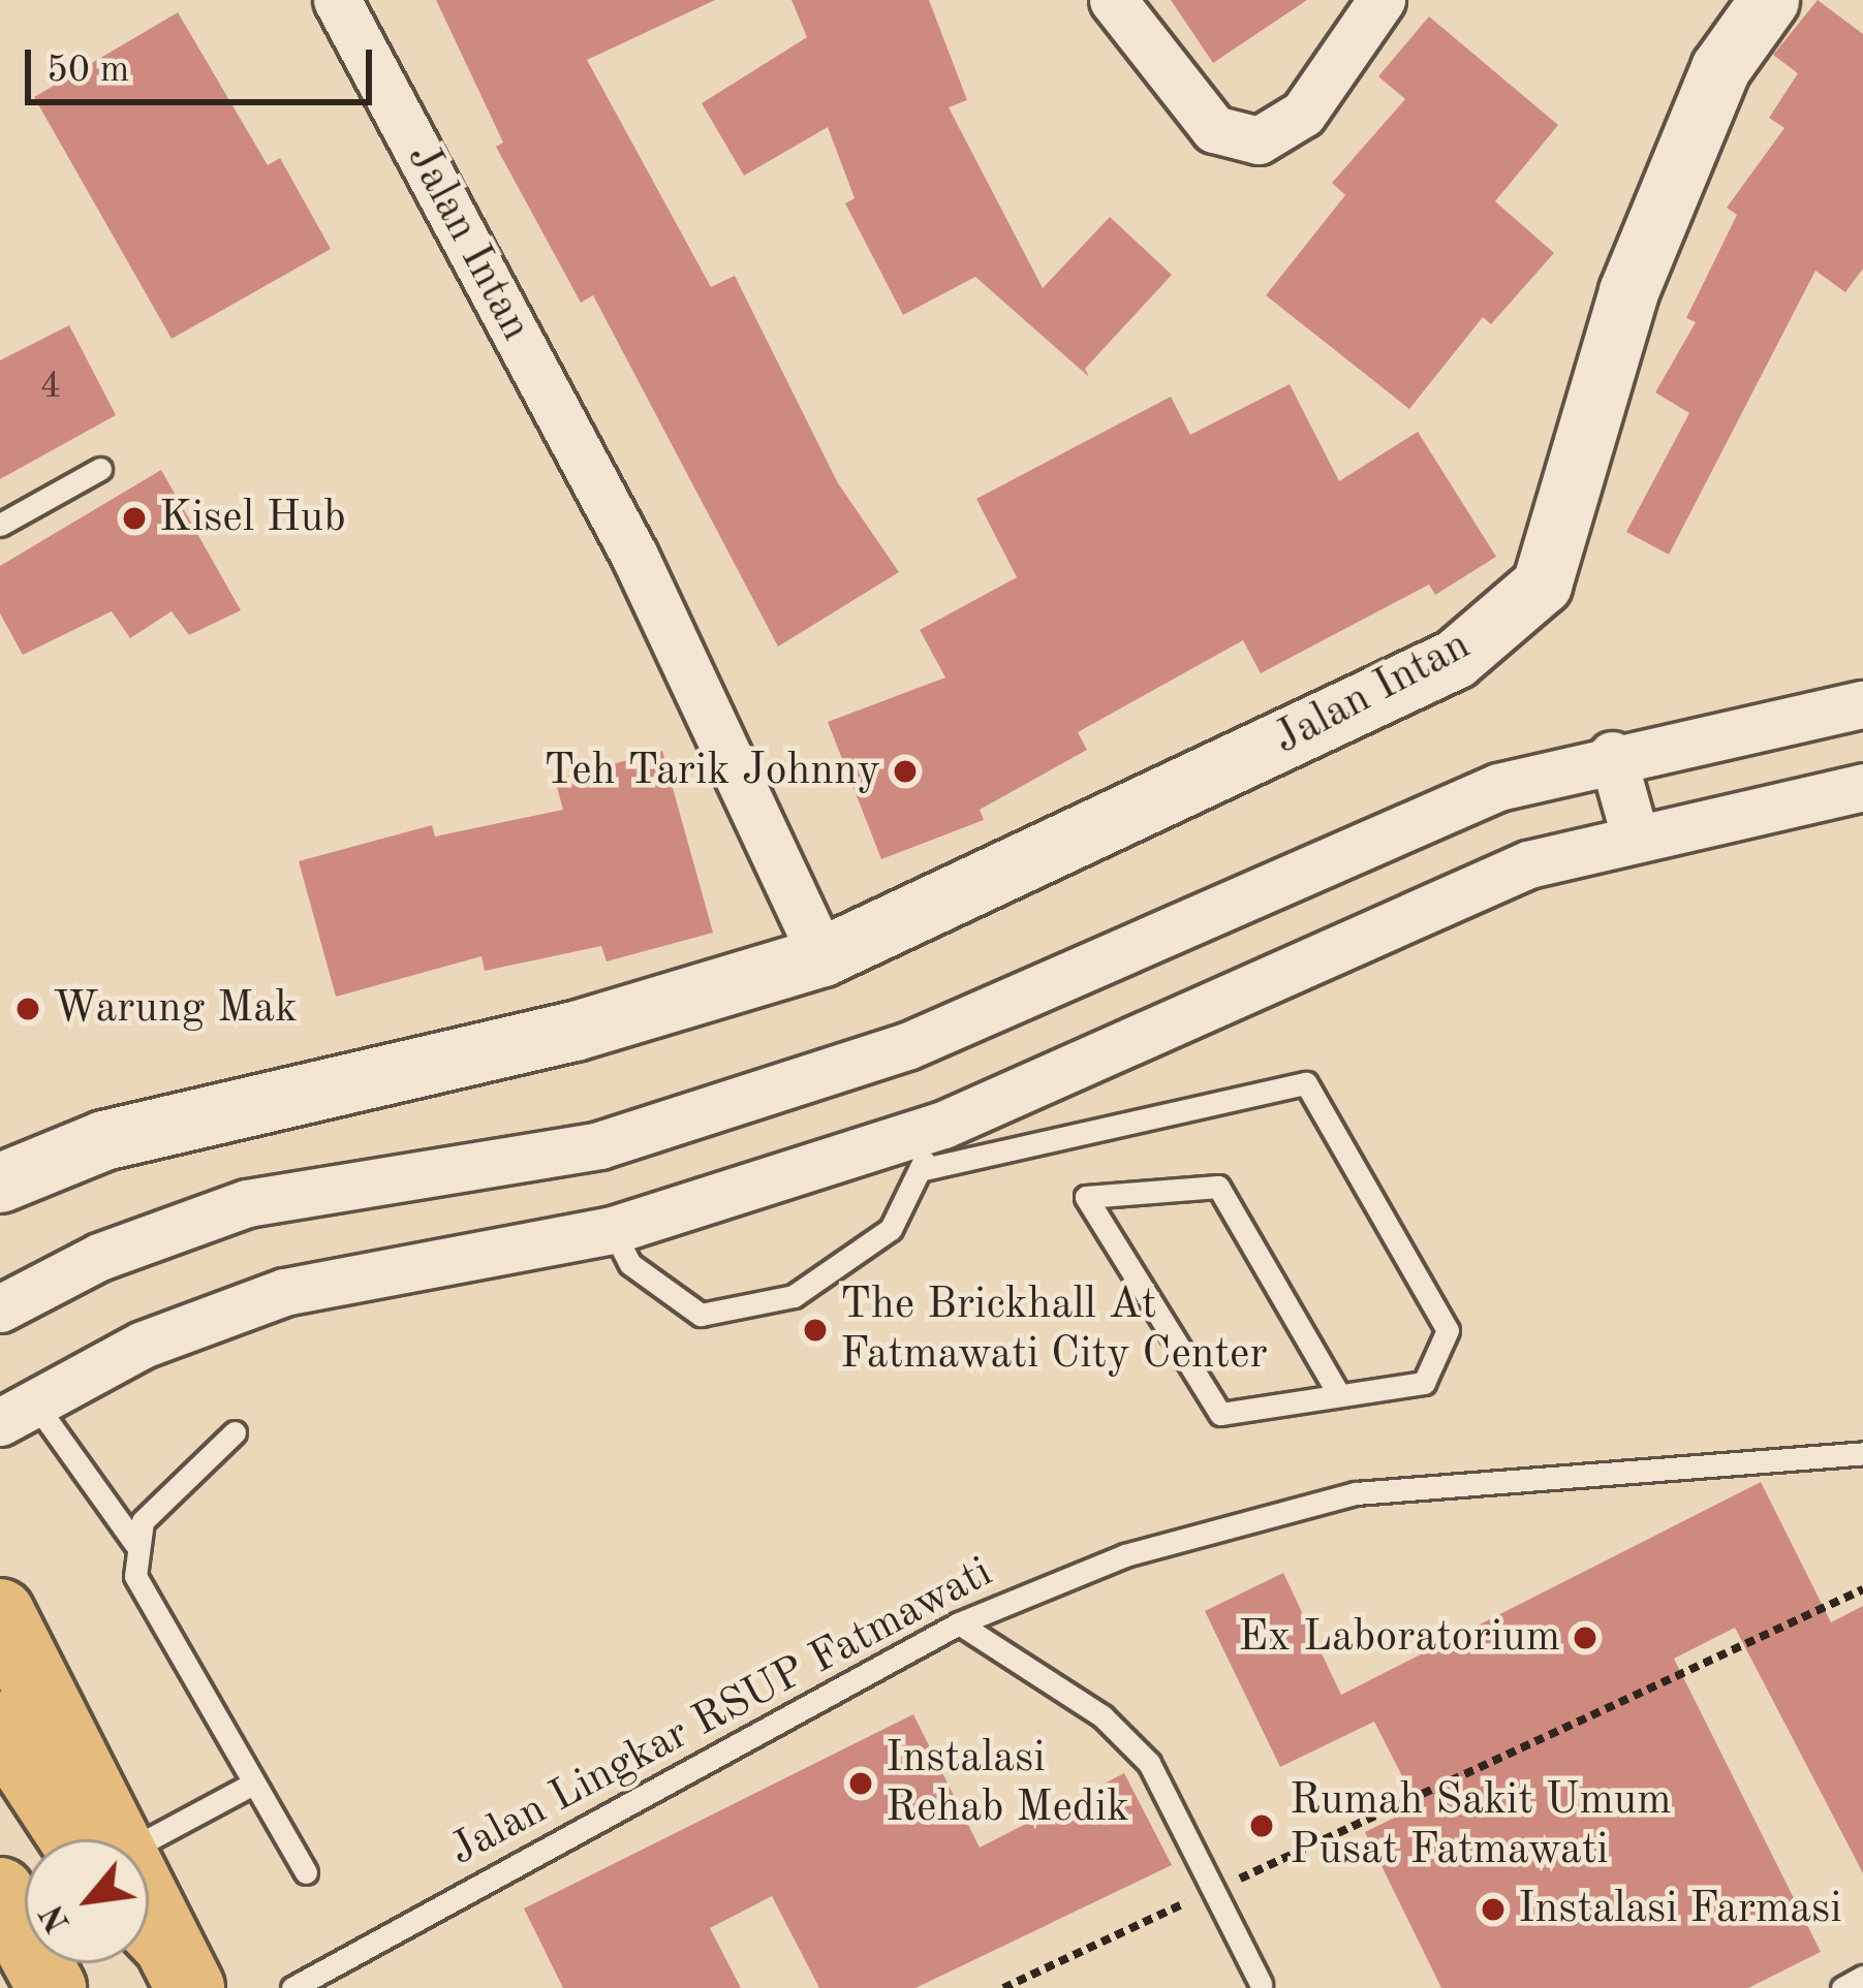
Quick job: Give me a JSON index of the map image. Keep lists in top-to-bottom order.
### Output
{
  "streets": {
    "street": ["Jalan Intan"],
    "lane": ["Jalan Lingkar RSUP Fatmawati"]
  },
  "places": [
    "Kisel Hub",
    "Teh Tarik Johnny",
    "Warung Mak",
    "The Brickhall At Fatmawati City Center",
    "Ex Laboratorium",
    "Instalasi Rehab Medik",
    "Rumah Sakit Umum Pusat Fatmawati",
    "Instalasi Farmasi"
  ],
  "house_numbers": ["4"],
  "scale_bar": "50 m",
  "north": "bottom left"
}
